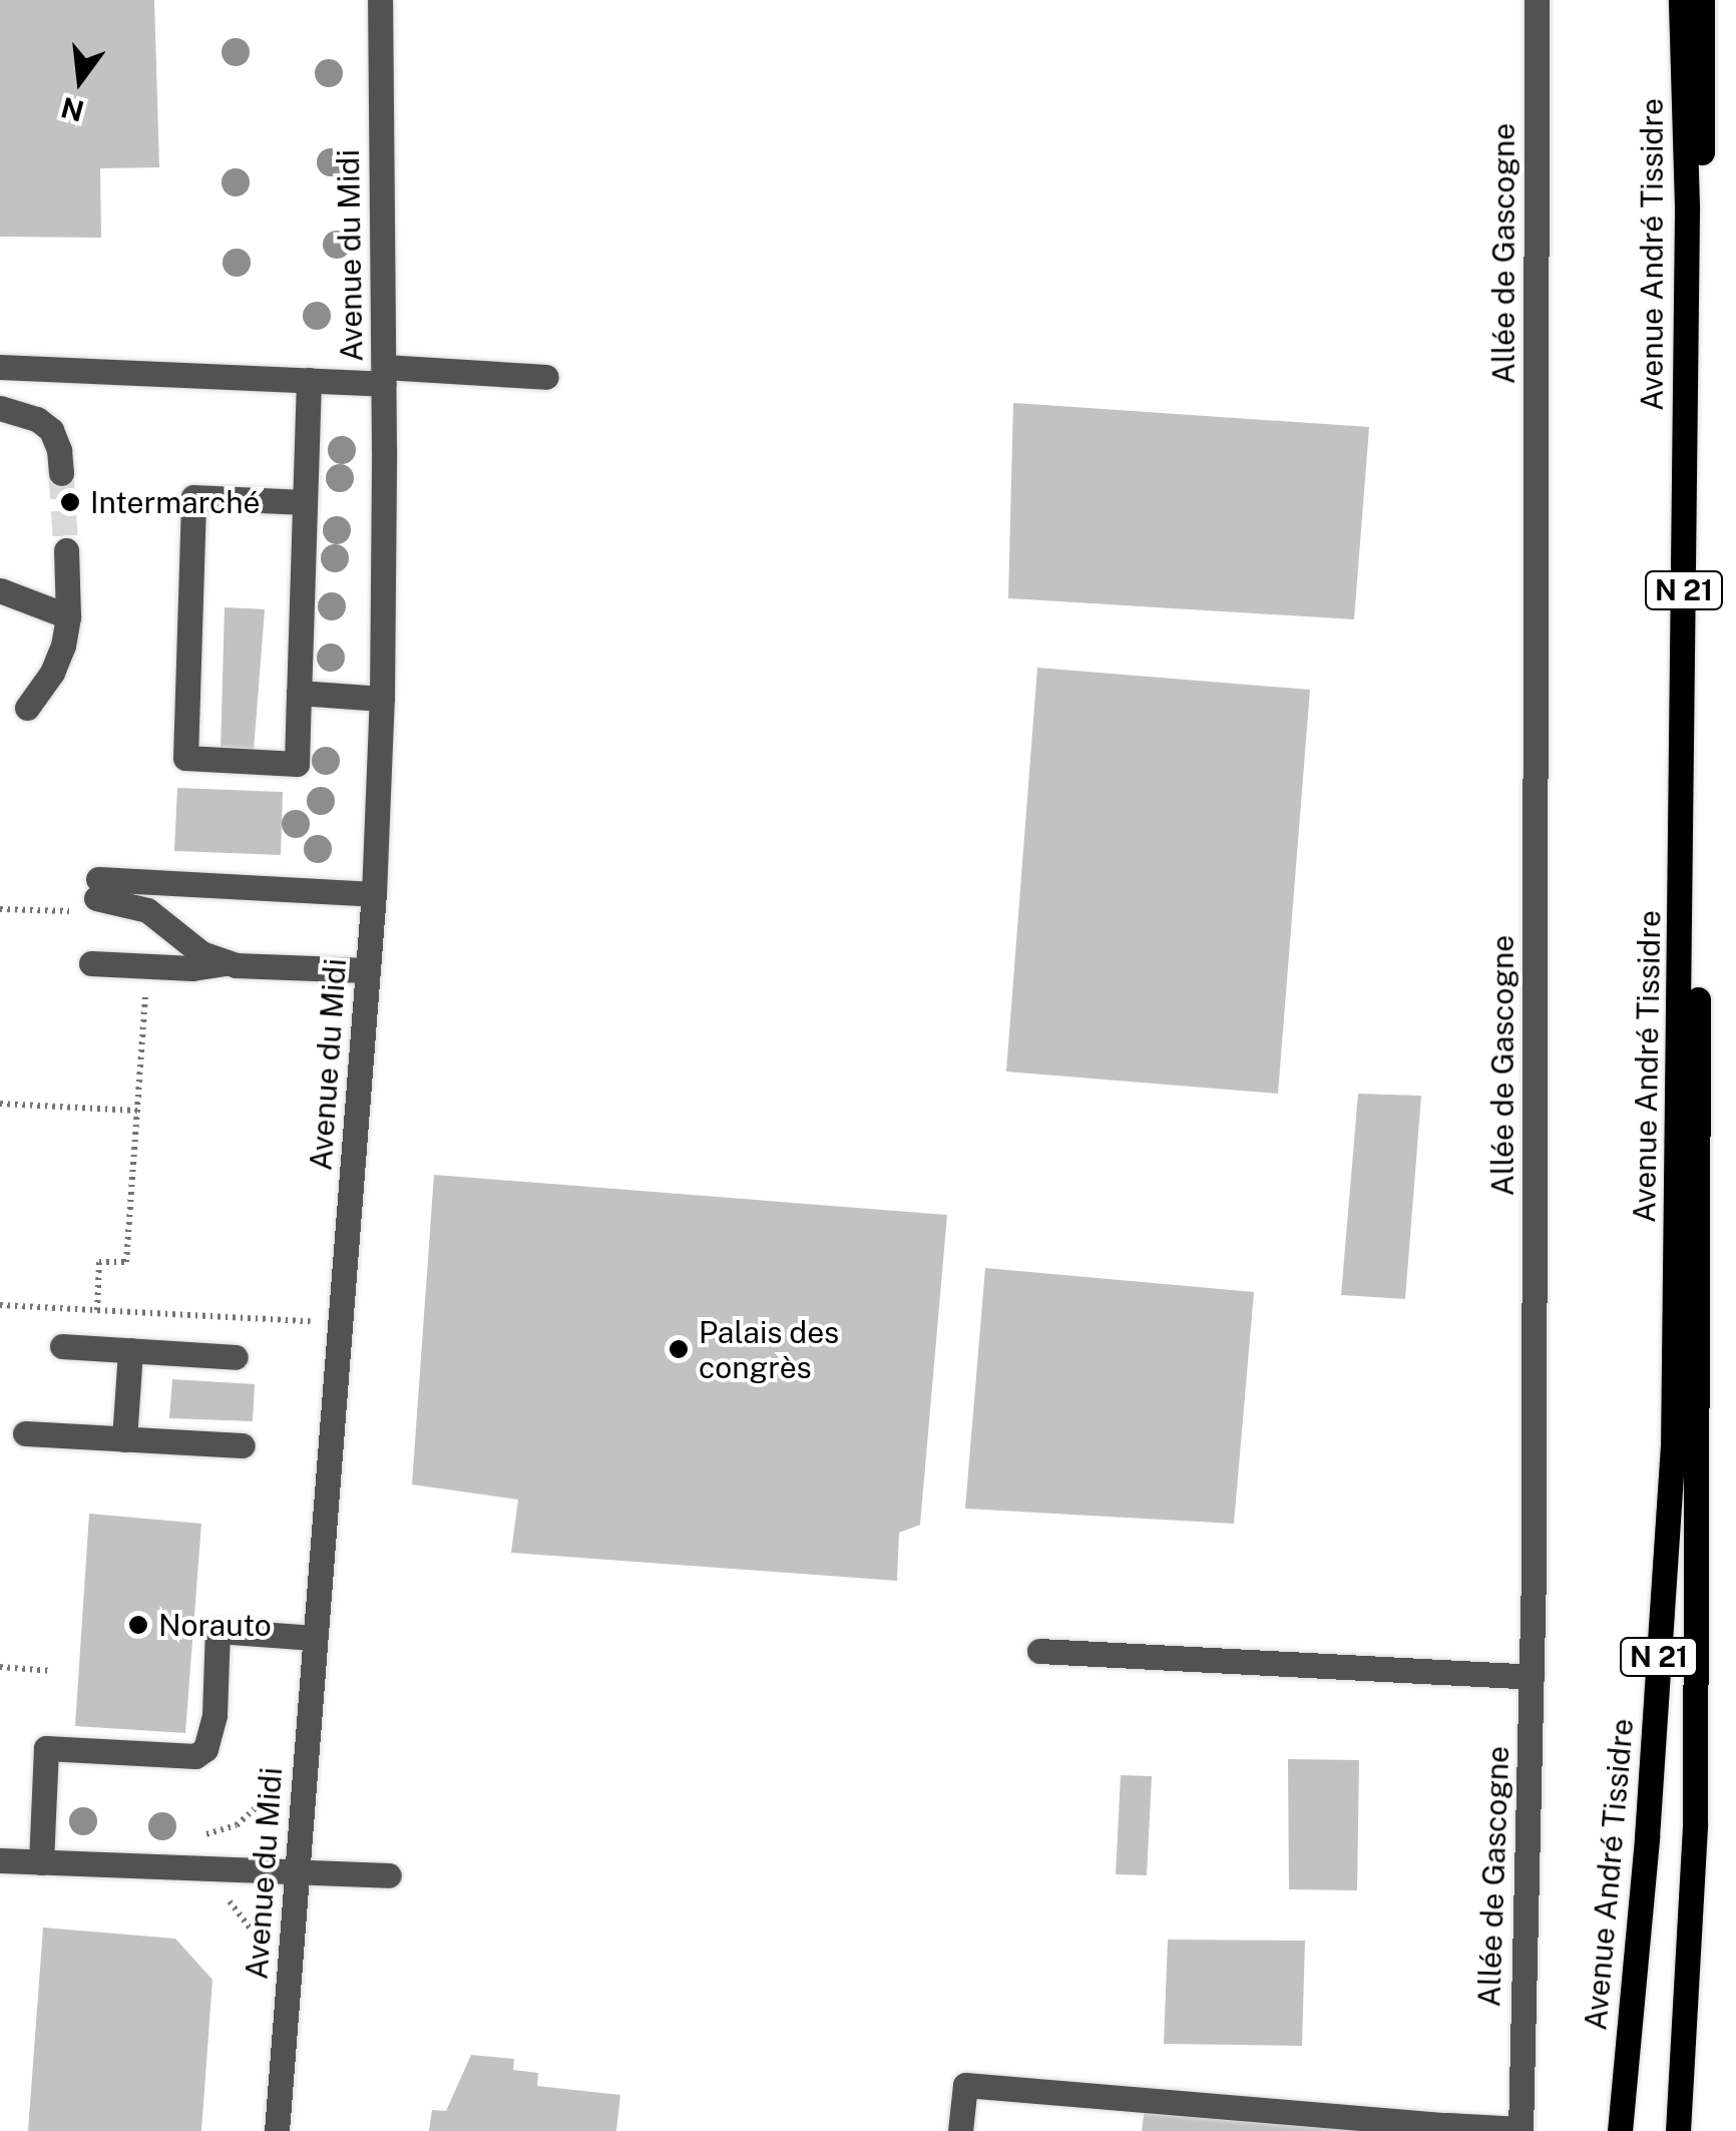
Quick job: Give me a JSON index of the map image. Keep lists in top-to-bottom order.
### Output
{
  "streets": {
    "main road": ["Avenue André Tissidre", "N 21"],
    "street": ["Allée de Gascogne", "Avenue du Midi"]
  },
  "places": ["Intermarché", "Palais des congrès", "Norauto"],
  "north": "bottom"
}
